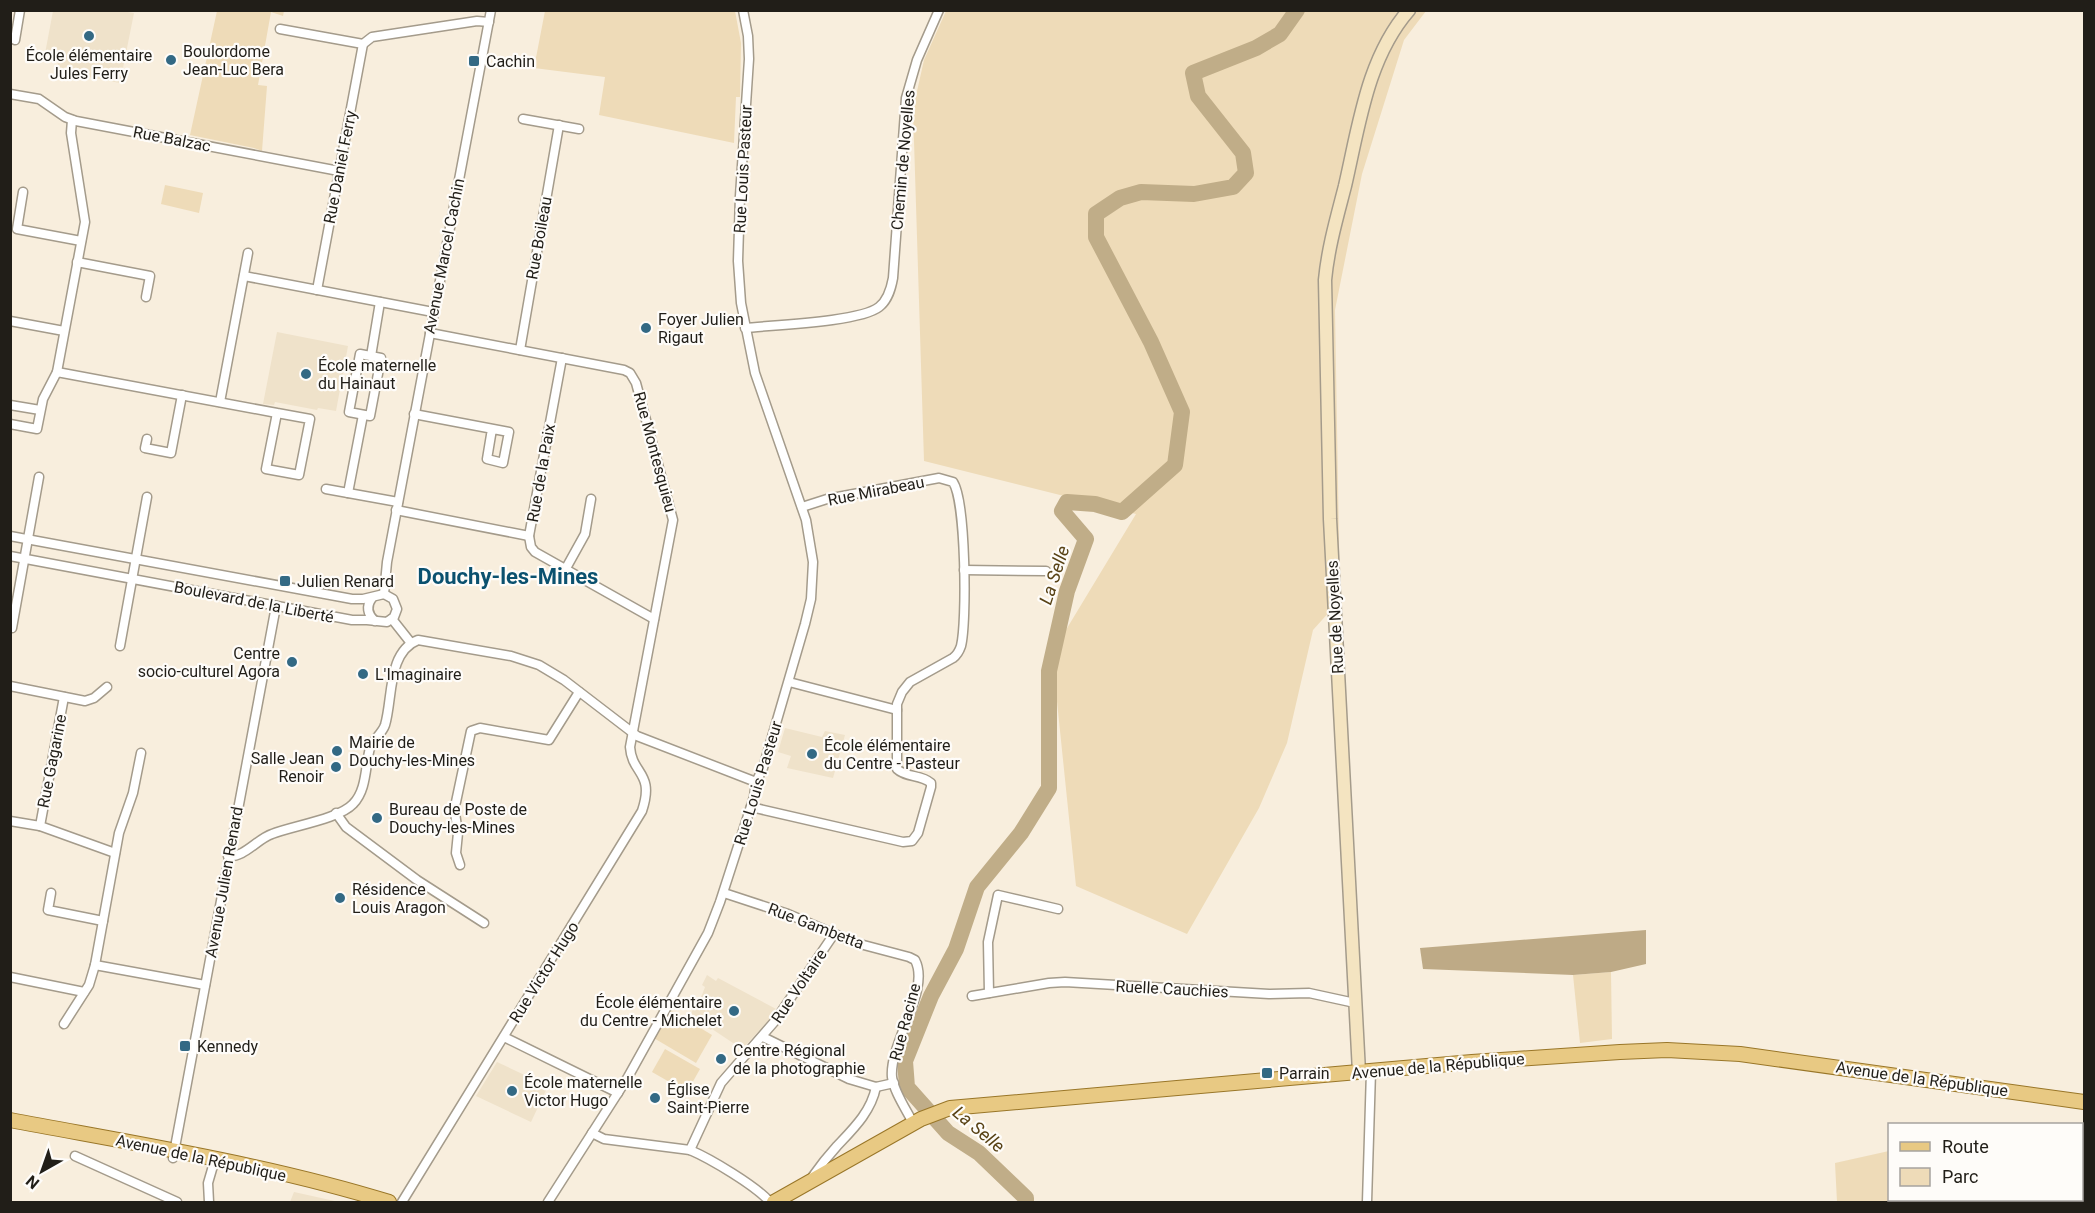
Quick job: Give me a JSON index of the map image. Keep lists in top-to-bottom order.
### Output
{
  "streets": {
    "main road": ["Avenue de la République"],
    "street": [
      "Rue Balzac",
      "Chemin de Noyelles",
      "Rue Daniel Ferry",
      "Rue Louis Pasteur",
      "Rue Boileau",
      "Avenue Marcel Cachin",
      "Rue Montesquieu",
      "Rue de la Paix",
      "Rue Mirabeau",
      "Boulevard de la Liberté",
      "Rue de Noyelles",
      "Rue Gagarine",
      "Avenue Julien Renard",
      "Rue Gambetta",
      "Rue Victor Hugo",
      "Rue Voltaire",
      "Ruelle Cauchies",
      "Rue Racine"
    ]
  },
  "crossings": [
    ["Rue Balzac", "Rue Daniel Ferry"],
    ["Chemin de Noyelles", "Rue Louis Pasteur"],
    ["Rue Louis Pasteur", "Rue Mirabeau"],
    ["Rue Louis Pasteur", "Rue Gambetta"],
    ["Rue Boileau", "Rue Montesquieu"],
    ["Avenue Marcel Cachin", "Rue Montesquieu"],
    ["Avenue Marcel Cachin", "Boulevard de la Liberté"],
    ["Rue Montesquieu", "Rue de la Paix"],
    ["Rue Montesquieu", "Rue Victor Hugo"],
    ["Boulevard de la Liberté", "Avenue Julien Renard"],
    ["Rue de Noyelles", "Ruelle Cauchies"],
    ["Rue de Noyelles", "Avenue de la République"],
    ["Avenue Julien Renard", "Avenue de la République"],
    ["Rue Gambetta", "Rue Voltaire"],
    ["Rue Gambetta", "Rue Racine"],
    ["Rue Racine", "Avenue de la République"]
  ],
  "districts": ["Douchy-les-Mines"],
  "water": ["La Selle"],
  "places": {
    "other": [
      "École élémentaire Jules Ferry",
      "Boulordome Jean-Luc Bera",
      "Foyer Julien Rigaut",
      "École maternelle du Hainaut",
      "Centre socio-culturel Agora",
      "L'Imaginaire",
      "Mairie de Douchy-les-Mines",
      "École élémentaire du Centre - Pasteur",
      "Salle Jean Renoir",
      "Bureau de Poste de Douchy-les-Mines",
      "Résidence Louis Aragon",
      "École élémentaire du Centre - Michelet",
      "Centre Régional de la photographie",
      "École maternelle Victor Hugo",
      "Église Saint-Pierre"
    ],
    "transit": [
      "Cachin",
      "Julien Renard",
      "Kennedy",
      "Parrain"
    ]
  },
  "legend": ["Route", "Parc"],
  "north": "bottom left"
}
